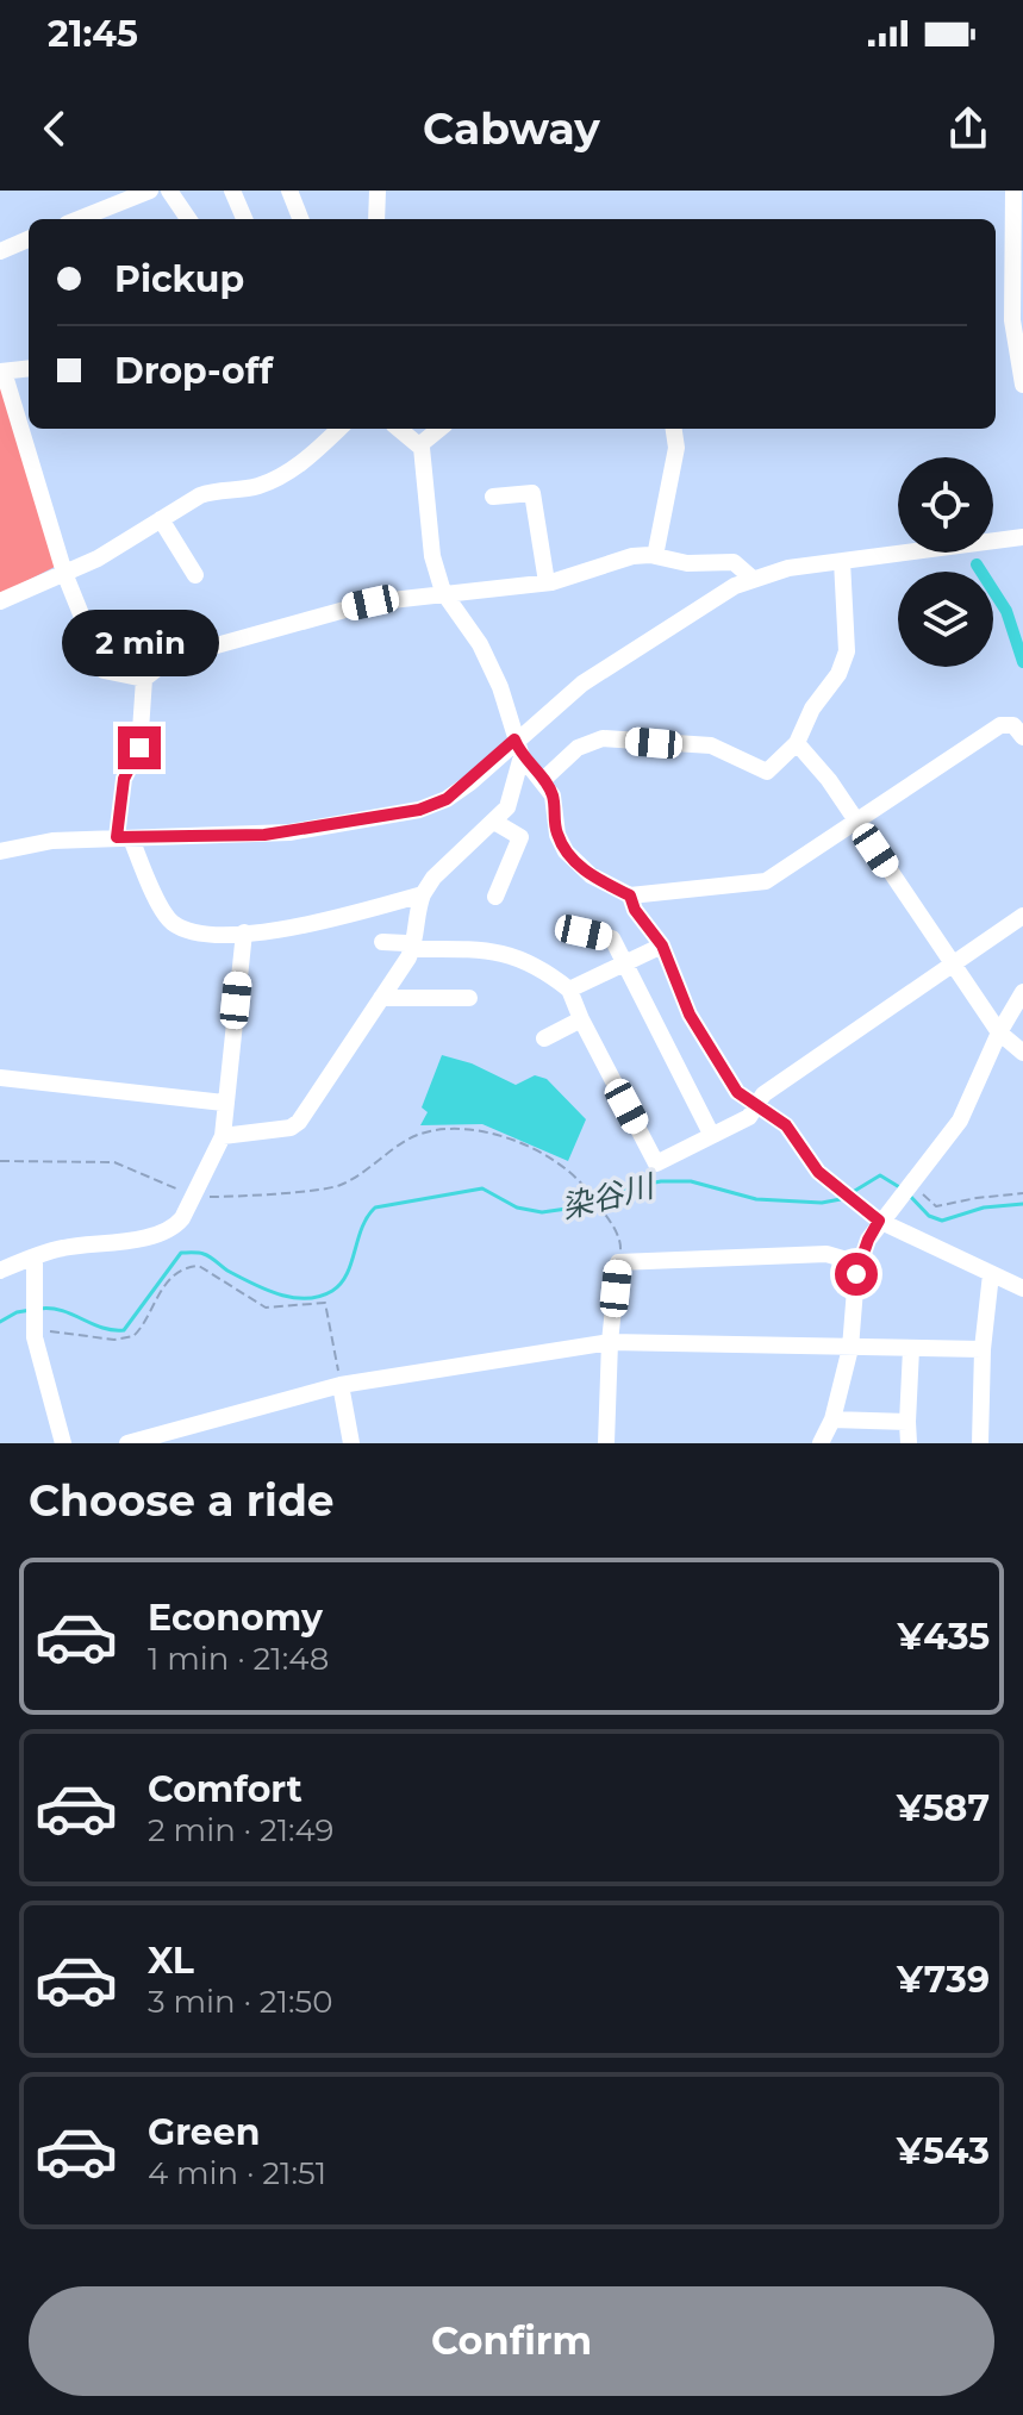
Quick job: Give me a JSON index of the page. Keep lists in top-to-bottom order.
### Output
{
  "water": ["染谷川"],
  "page": {
    "status": "21:45",
    "header": "Cabway",
    "banner": ["Pickup", "Drop-off"],
    "bubble": "2 min",
    "heading": "Choose a ride",
    "list": [
      {
        "name": "Economy",
        "note": "1 min · 21:48",
        "value": "¥435"
      },
      {
        "name": "Comfort",
        "note": "2 min · 21:49",
        "value": "¥587"
      },
      {
        "name": "XL",
        "note": "3 min · 21:50",
        "value": "¥739"
      },
      {
        "name": "Green",
        "note": "4 min · 21:51",
        "value": "¥543"
      }
    ],
    "buttons": "Confirm"
  }
}
